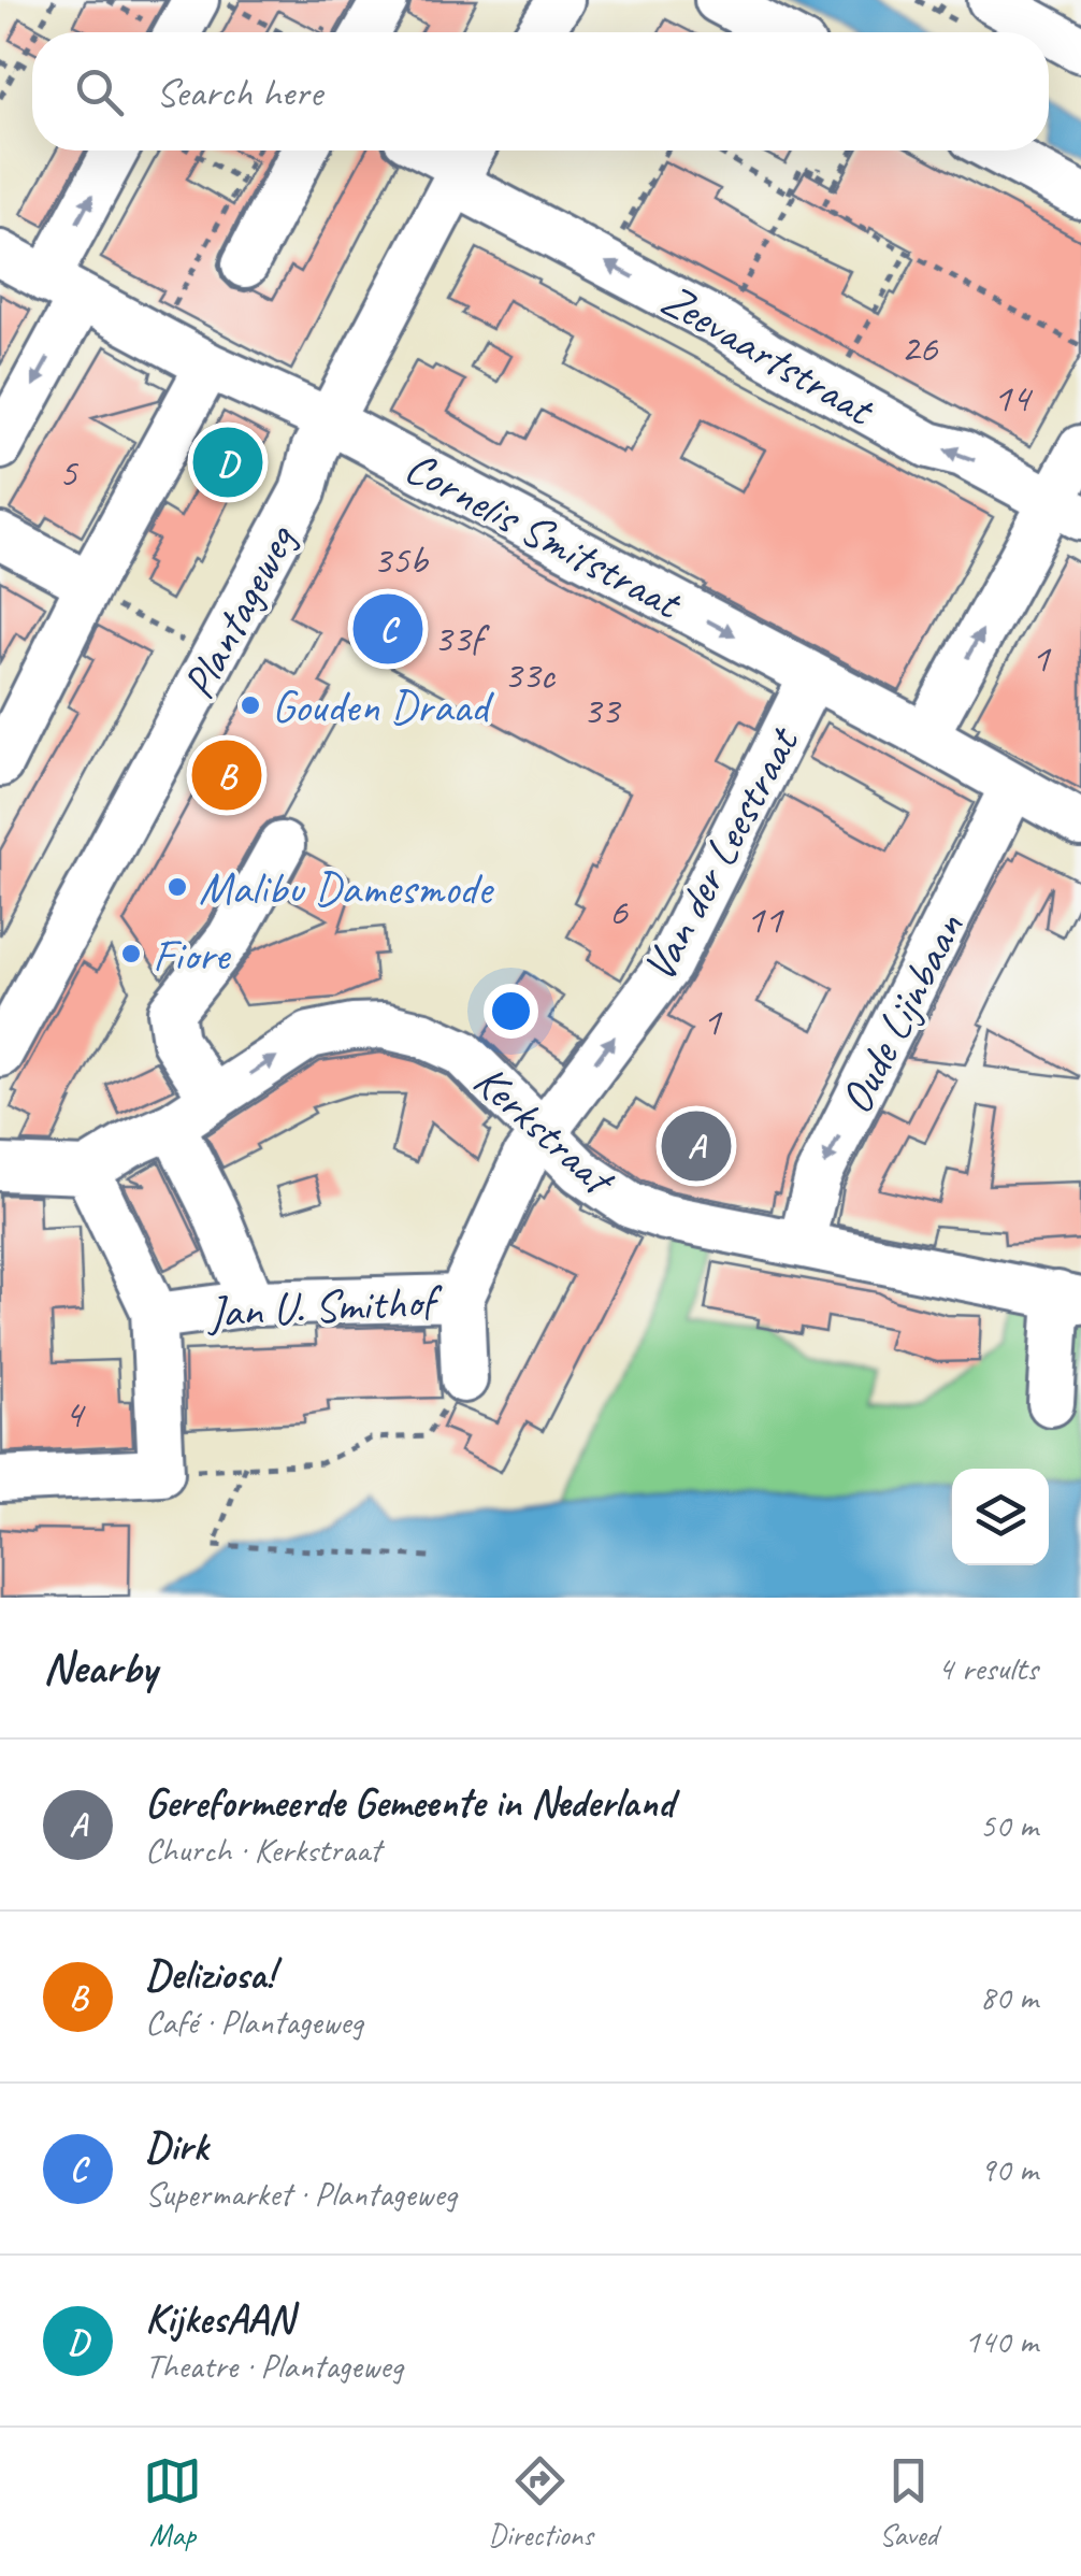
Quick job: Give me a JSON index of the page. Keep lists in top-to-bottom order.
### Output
{
  "streets": {
    "street": [
      "Zeevaartstraat",
      "Cornelis Smitstraat",
      "Plantageweg",
      "Van der Leestraat",
      "Oude Lijnbaan",
      "Kerkstraat",
      "Jan U. Smithof"
    ]
  },
  "crossings": [
    ["Zeevaartstraat", "Plantageweg"],
    ["Cornelis Smitstraat", "Plantageweg"],
    ["Cornelis Smitstraat", "Van der Leestraat"],
    ["Cornelis Smitstraat", "Oude Lijnbaan"],
    ["Van der Leestraat", "Kerkstraat"],
    ["Van der Leestraat", "Jan U. Smithof"],
    ["Oude Lijnbaan", "Kerkstraat"],
    ["Kerkstraat", "Jan U. Smithof"]
  ],
  "one_way": ["Cornelis Smitstraat", "Van der Leestraat", "Oude Lijnbaan"],
  "places": ["Gouden Draad", "Malibu Damesmode", "Fiore"],
  "house_numbers": [
    "26",
    "14",
    "5",
    "35b",
    "33f",
    "1",
    "33c",
    "33",
    "6",
    "11",
    "1",
    "4"
  ],
  "page": {
    "search": "Search here",
    "pins": [
      "D",
      "C",
      "B",
      "A"
    ],
    "heading": ["Nearby", "4 results"],
    "list": [
      {
        "mark": "A",
        "name": "Gereformeerde Gemeente in Nederland",
        "note": "Church · Kerkstraat",
        "value": "50 m"
      },
      {
        "mark": "B",
        "name": "Deliziosa!",
        "note": "Café · Plantageweg",
        "value": "80 m"
      },
      {
        "mark": "C",
        "name": "Dirk",
        "note": "Supermarket · Plantageweg",
        "value": "90 m"
      },
      {
        "mark": "D",
        "name": "KijkesAAN",
        "note": "Theatre · Plantageweg",
        "value": "140 m"
      }
    ],
    "nav": ["Map", "Directions", "Saved"]
  }
}
